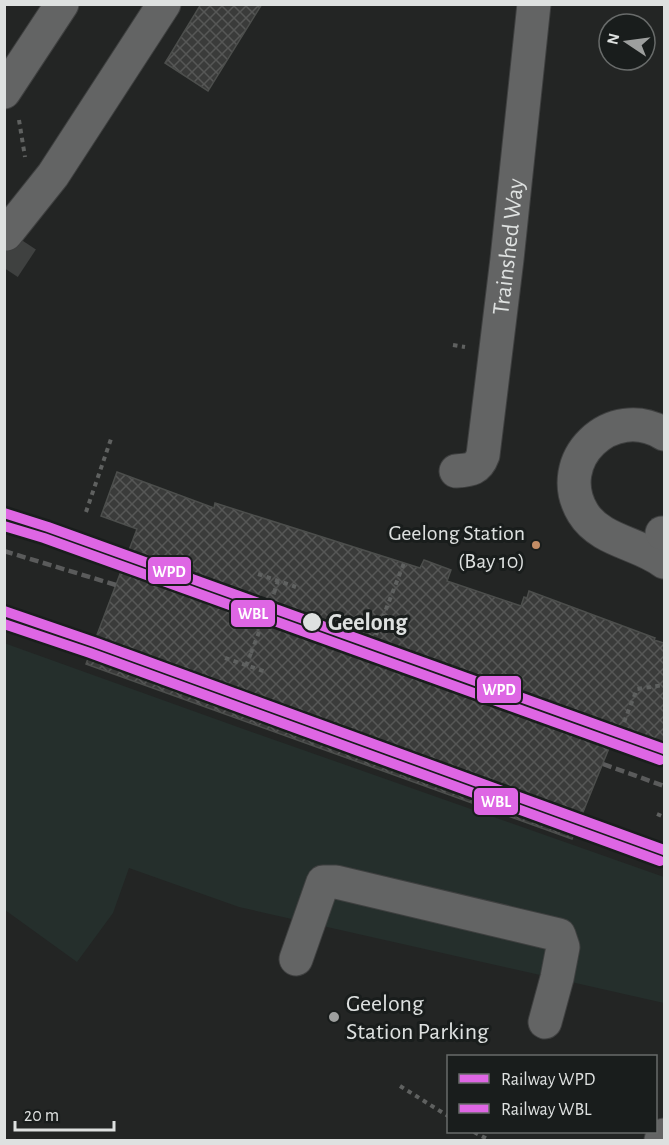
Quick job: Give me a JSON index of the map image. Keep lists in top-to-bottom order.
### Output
{
  "streets": {
    "street": ["Trainshed Way"]
  },
  "places": ["Geelong Station (Bay 10)", "Geelong", "Geelong Station Parking"],
  "lines": ["rail line WPD", "rail line WBL"],
  "legend": ["Railway WPD", "Railway WBL"],
  "scale_bar": "20 m",
  "north": "left"
}
